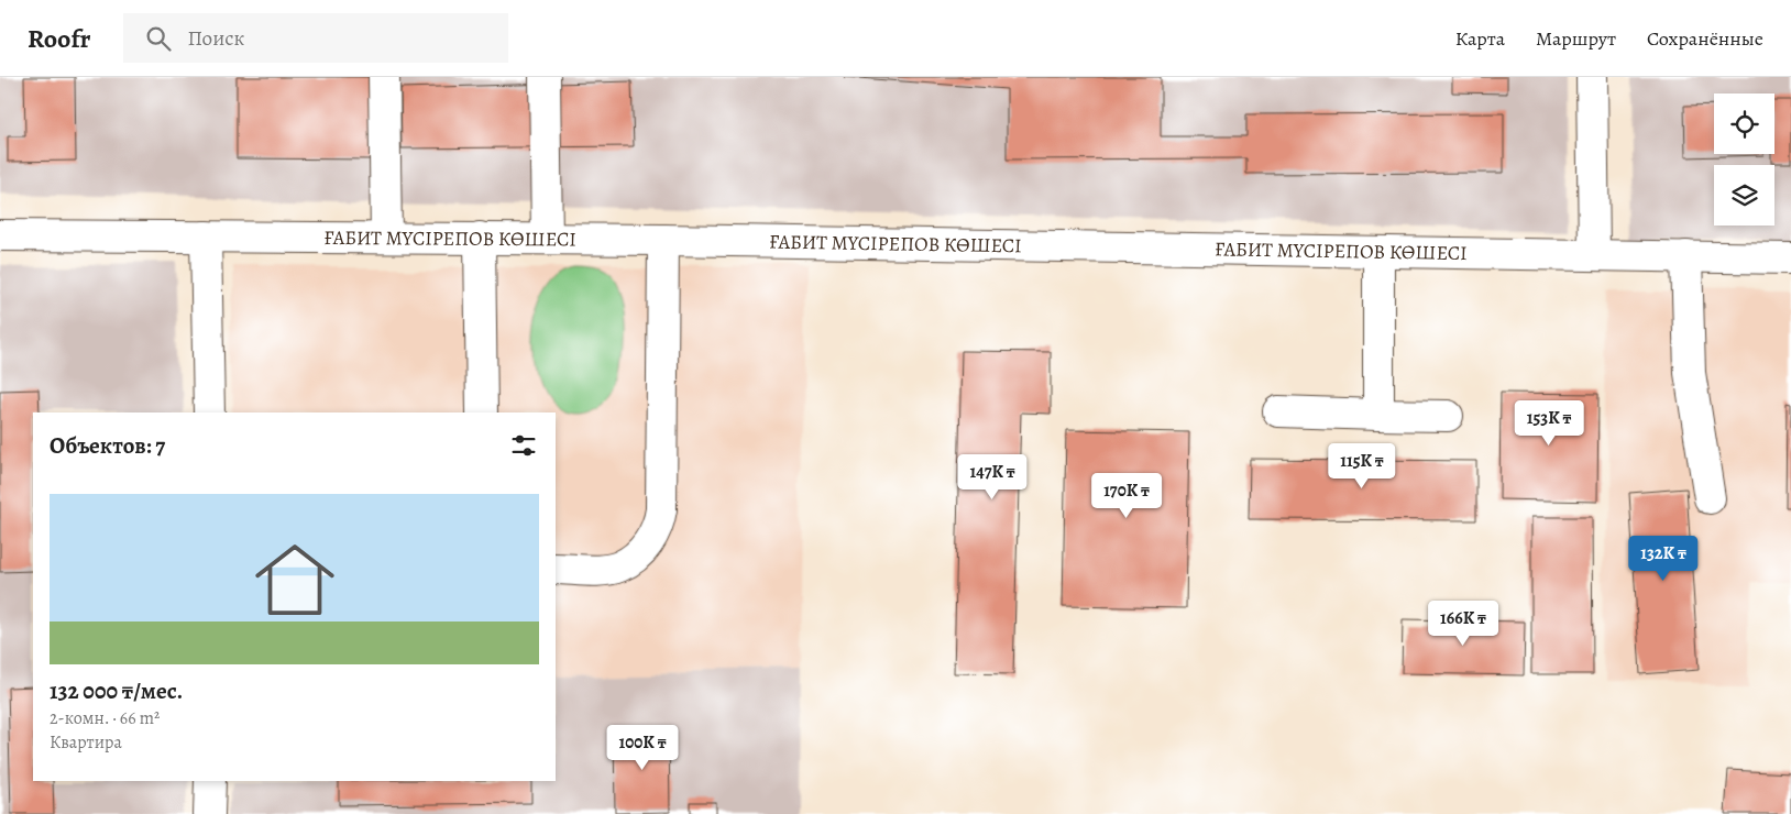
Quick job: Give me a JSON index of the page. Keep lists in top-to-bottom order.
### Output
{
  "streets": {
    "main road": ["ҒАБИТ МҮСІРЕПОВ КӨШЕСІ"]
  },
  "page": {
    "header": "Roofr",
    "search": "Поиск",
    "nav": ["Карта", "Маршрут", "Сохранённые"],
    "price": [
      "153K ₸",
      "115K ₸",
      "147K ₸",
      "170K ₸",
      "132K ₸",
      "166K ₸",
      "100K ₸"
    ],
    "heading": "Объектов: 7",
    "list": [
      {
        "name": "132 000 ₸/мес.",
        "note": "2-комн. · 66 m² · Квартира"
      }
    ]
  }
}
